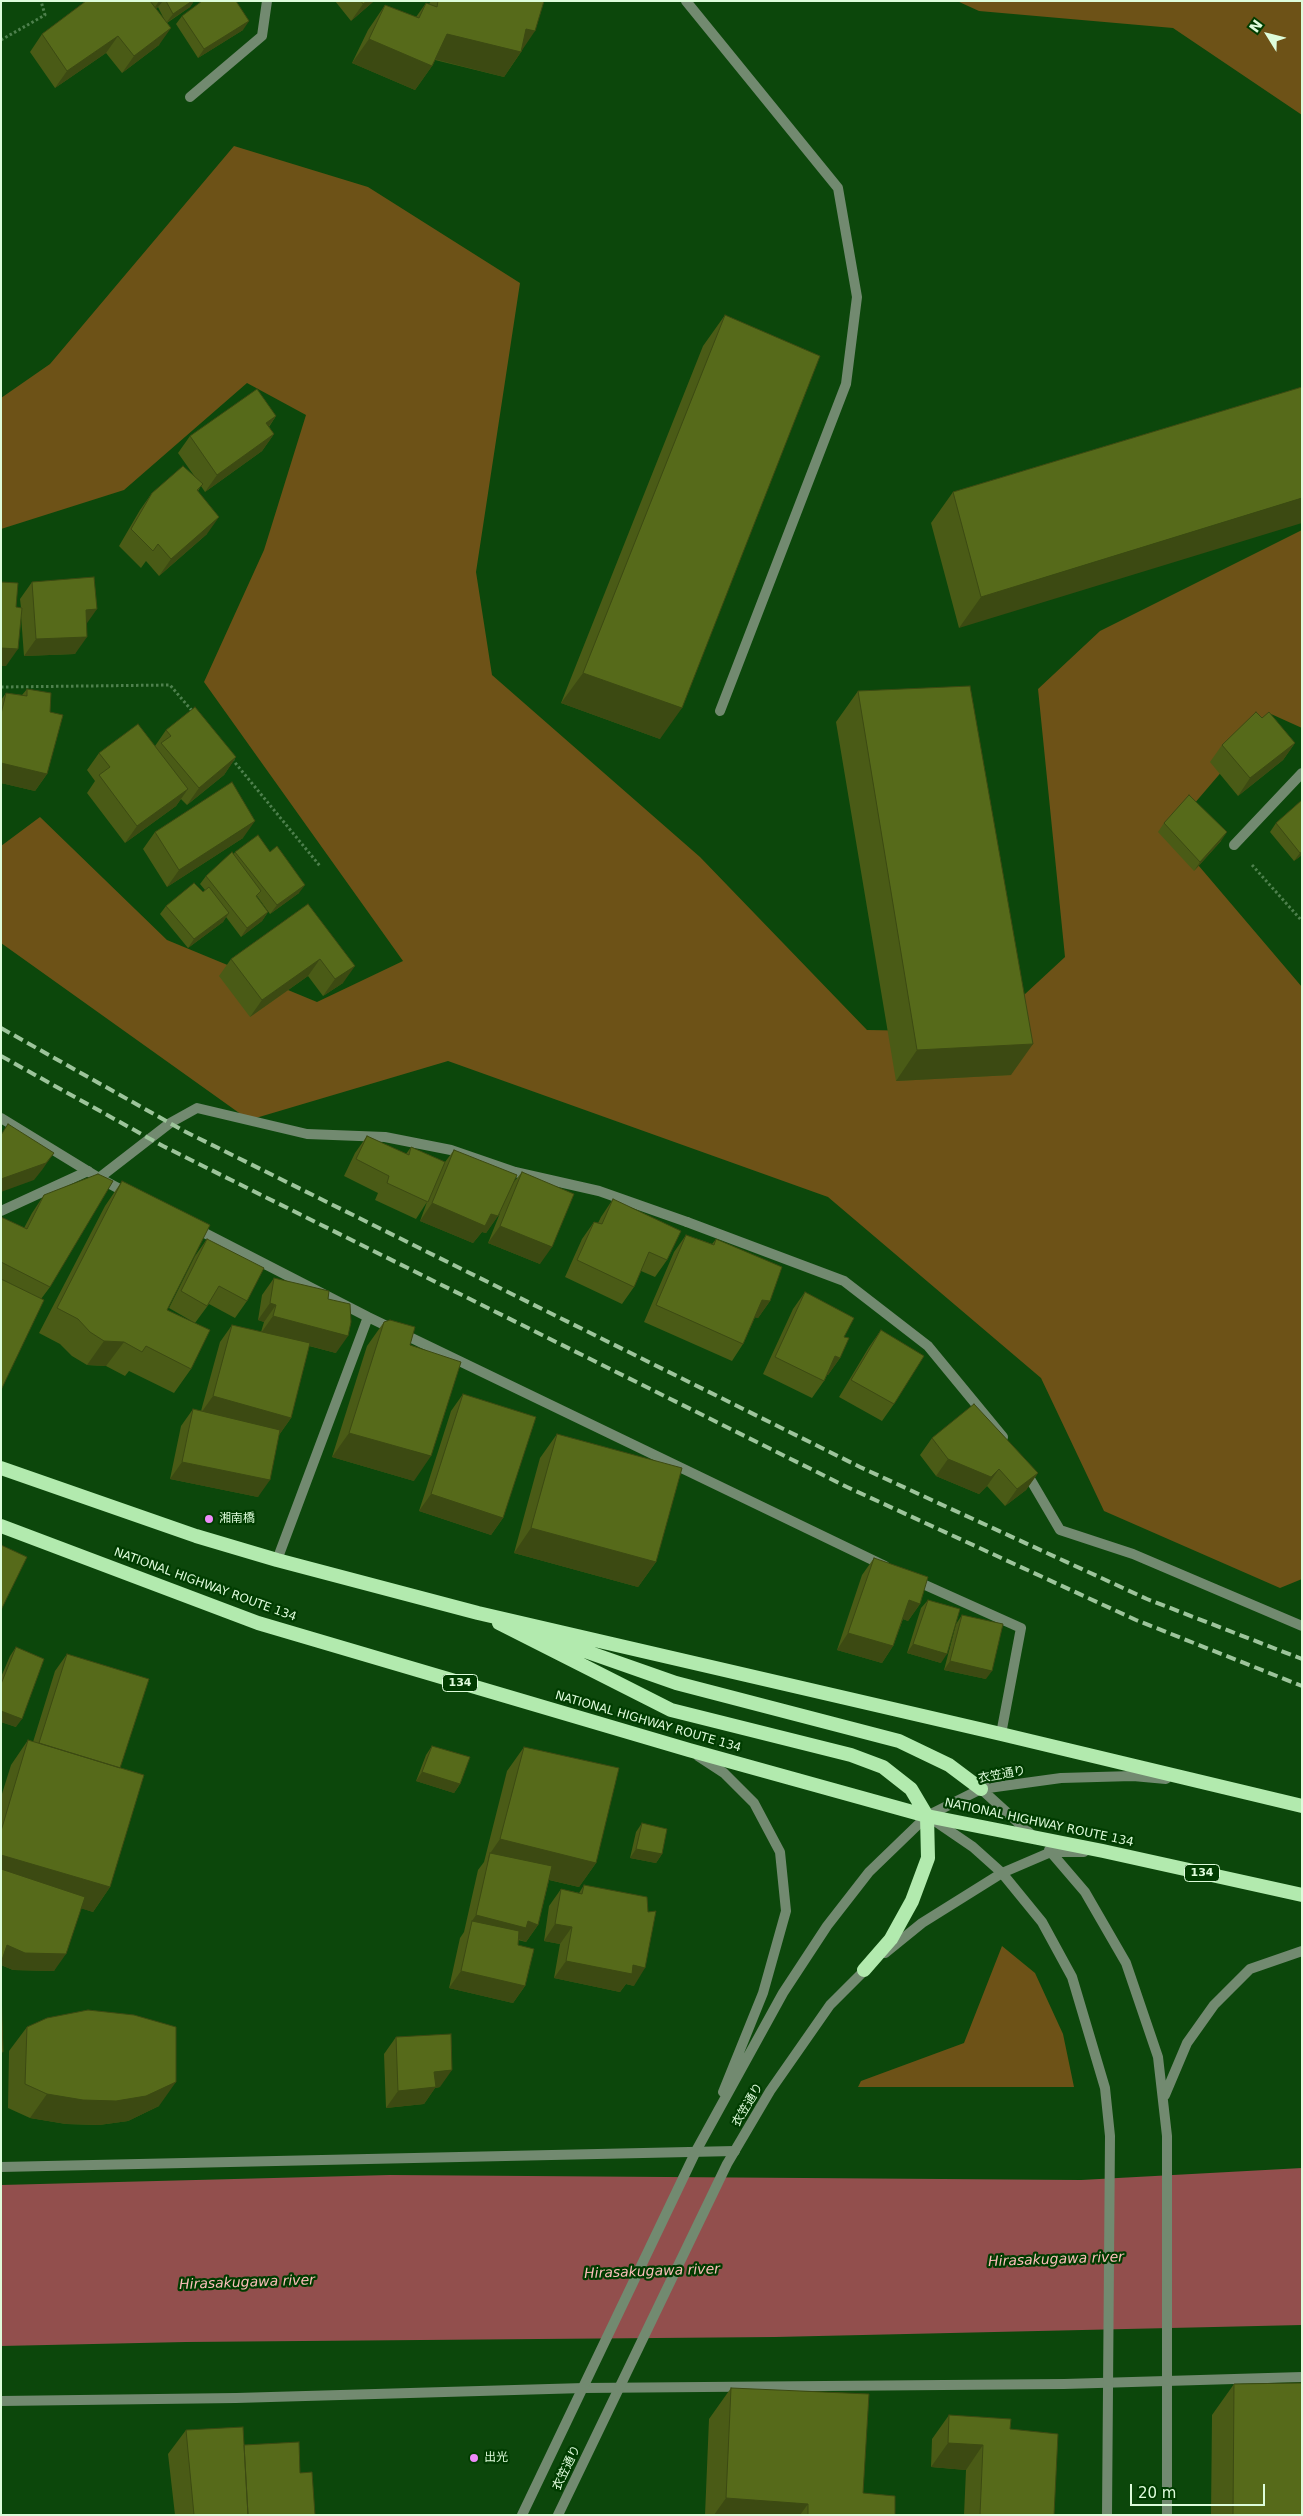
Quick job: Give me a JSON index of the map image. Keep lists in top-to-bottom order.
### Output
{
  "streets": {
    "highway": ["NATIONAL HIGHWAY ROUTE 134", "134"],
    "street": ["衣笠通り"]
  },
  "crossings": [
    ["NATIONAL HIGHWAY ROUTE 134", "衣笠通り"]
  ],
  "water": ["Hirasakugawa river"],
  "places": ["湘南橋", "出光"],
  "scale_bar": "20 m",
  "north": "top left"
}
